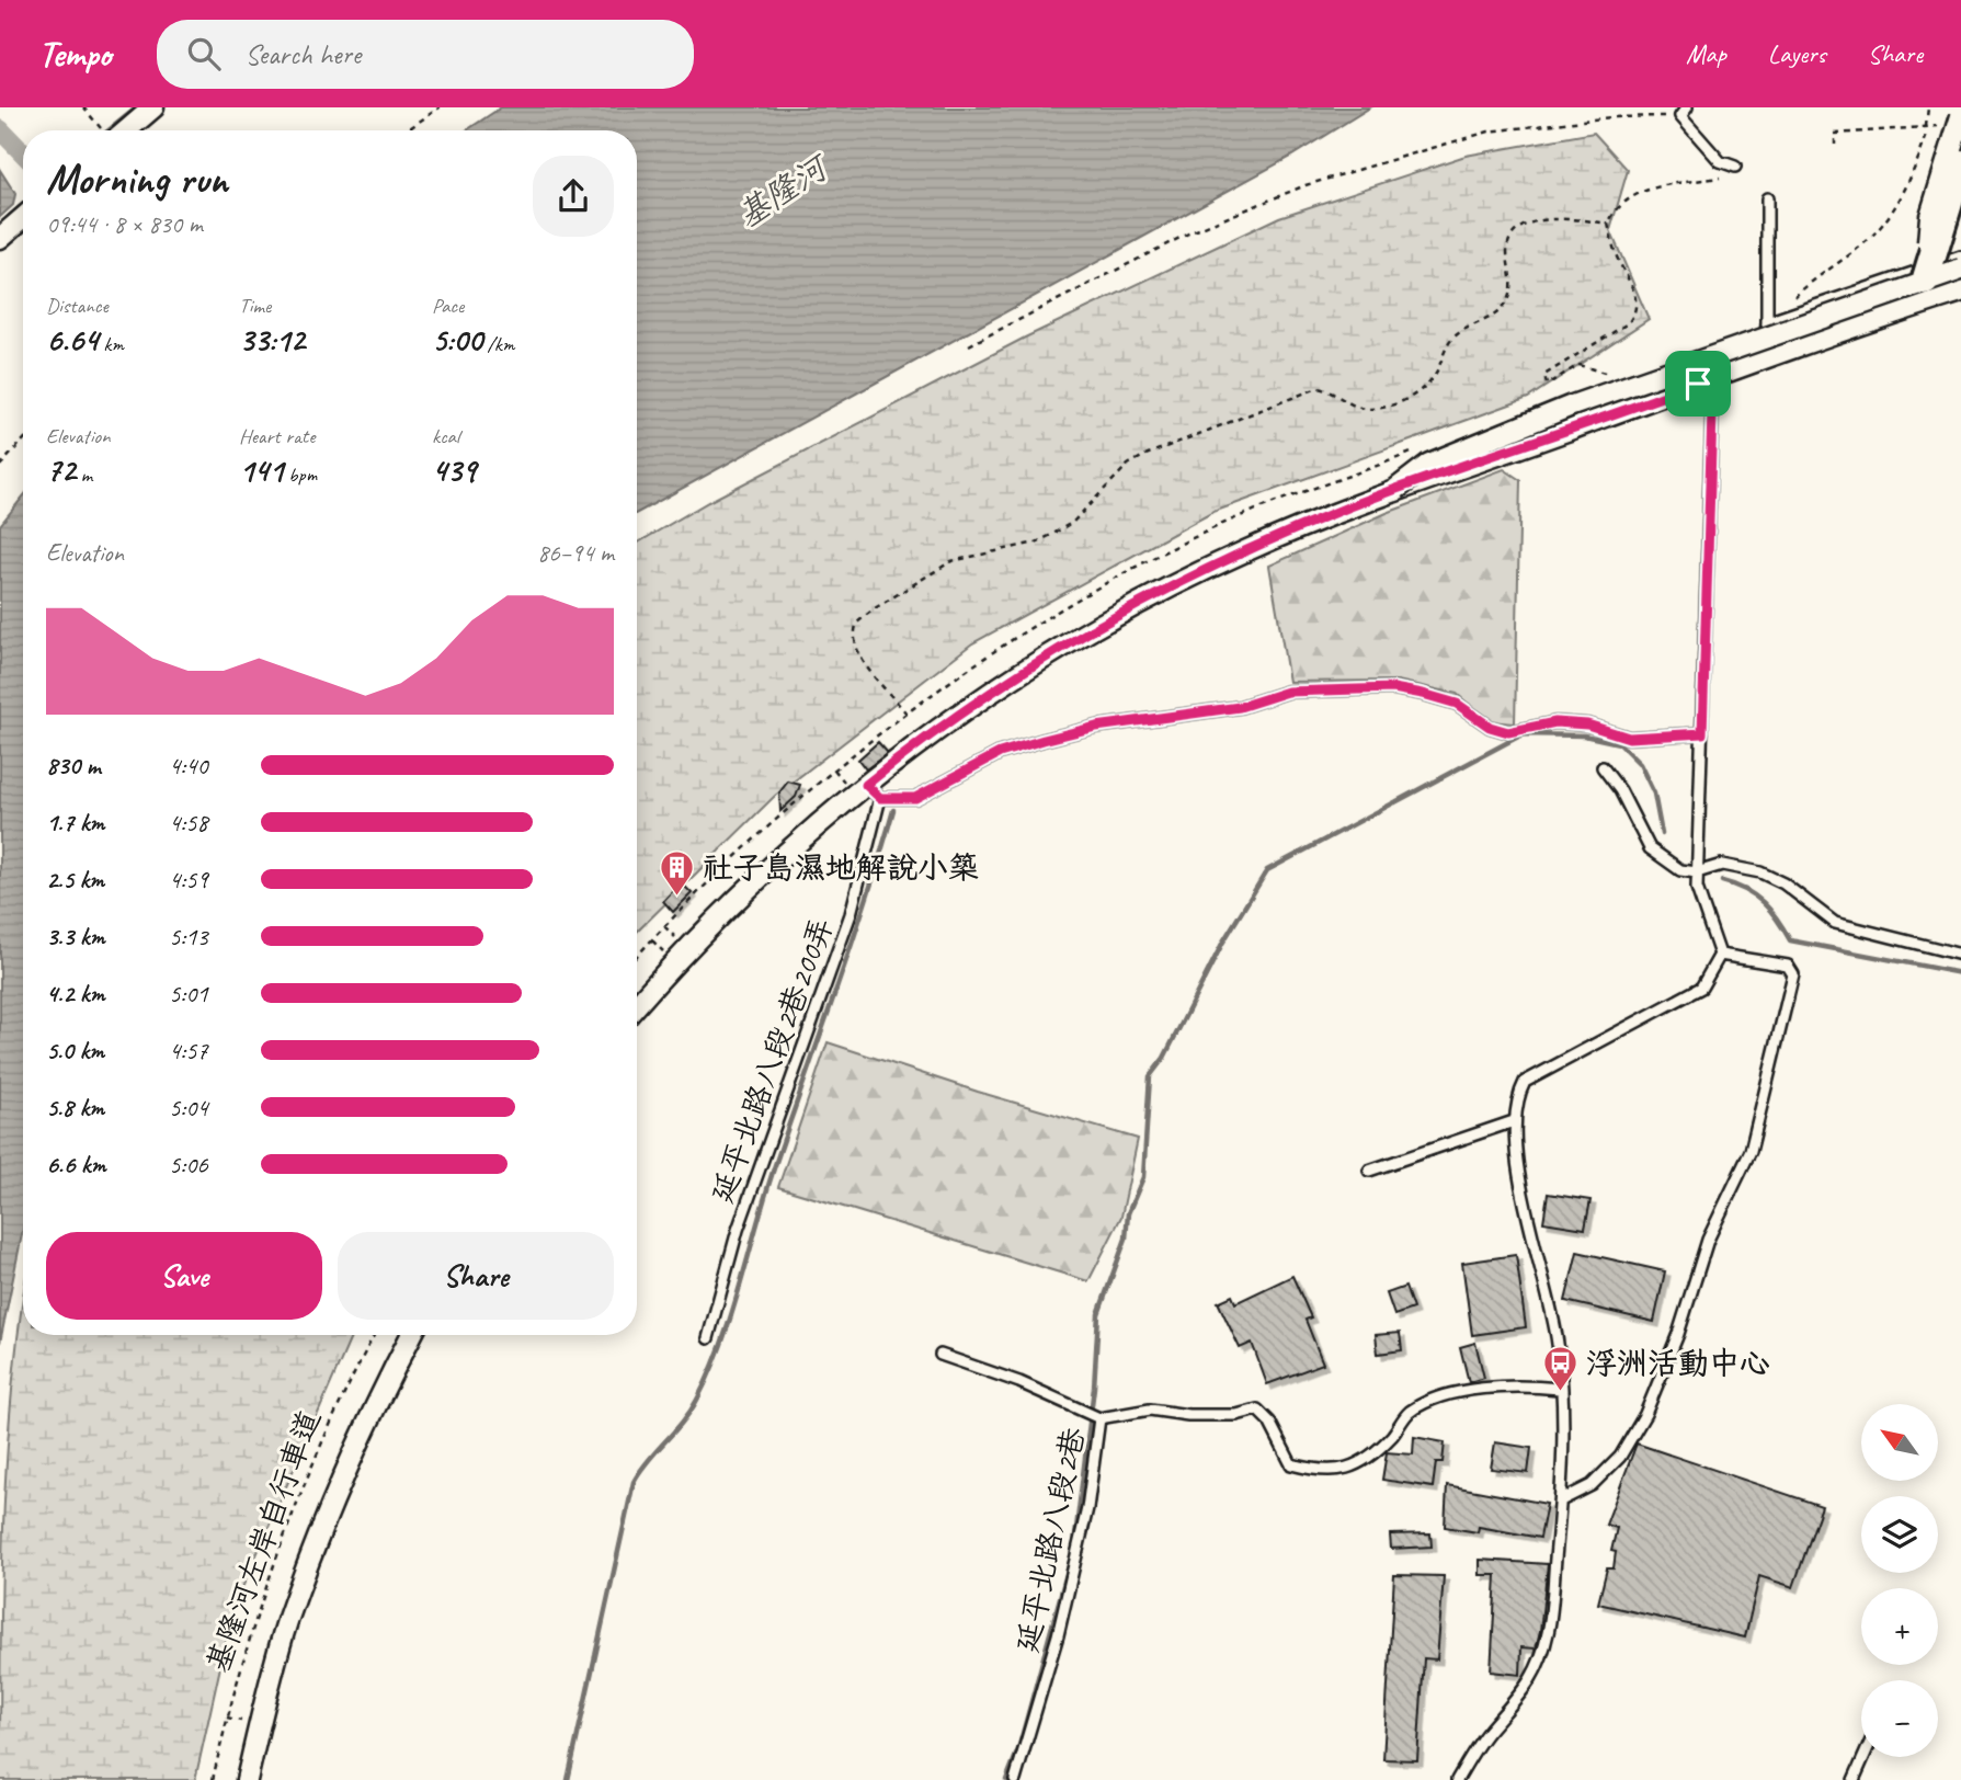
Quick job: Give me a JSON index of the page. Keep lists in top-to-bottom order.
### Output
{
  "streets": {
    "lane": ["延平北路八段2巷200弄", "延平北路八段2巷"],
    "path": ["基隆河左岸自行車道"]
  },
  "water": ["基隆河"],
  "places": {
    "building": ["社子島濕地解說小築"],
    "bus stop": ["浮洲活動中心"]
  },
  "north": "top left",
  "page": {
    "header": "Tempo",
    "search": "Search here",
    "nav": ["Map", "Layers", "Share"],
    "heading": ["Morning run", "09:44 · 8 × 830 m"],
    "stats": [
      ["Distance", "6.64 km"],
      ["Time", "33:12"],
      ["Pace", "5:00 /km"],
      ["Elevation", "72 m"],
      ["Heart rate", "141 bpm"],
      ["kcal", "439"]
    ],
    "chart": ["Elevation", "86–94 m"],
    "list": [
      {
        "name": "830 m",
        "note": "4:40"
      },
      {
        "name": "1.7 km",
        "note": "4:58"
      },
      {
        "name": "2.5 km",
        "note": "4:59"
      },
      {
        "name": "3.3 km",
        "note": "5:13"
      },
      {
        "name": "4.2 km",
        "note": "5:01"
      },
      {
        "name": "5.0 km",
        "note": "4:57"
      },
      {
        "name": "5.8 km",
        "note": "5:04"
      },
      {
        "name": "6.6 km",
        "note": "5:06"
      }
    ],
    "buttons": ["Save", "Share"],
    "map_buttons": ["+", "−"]
  }
}
